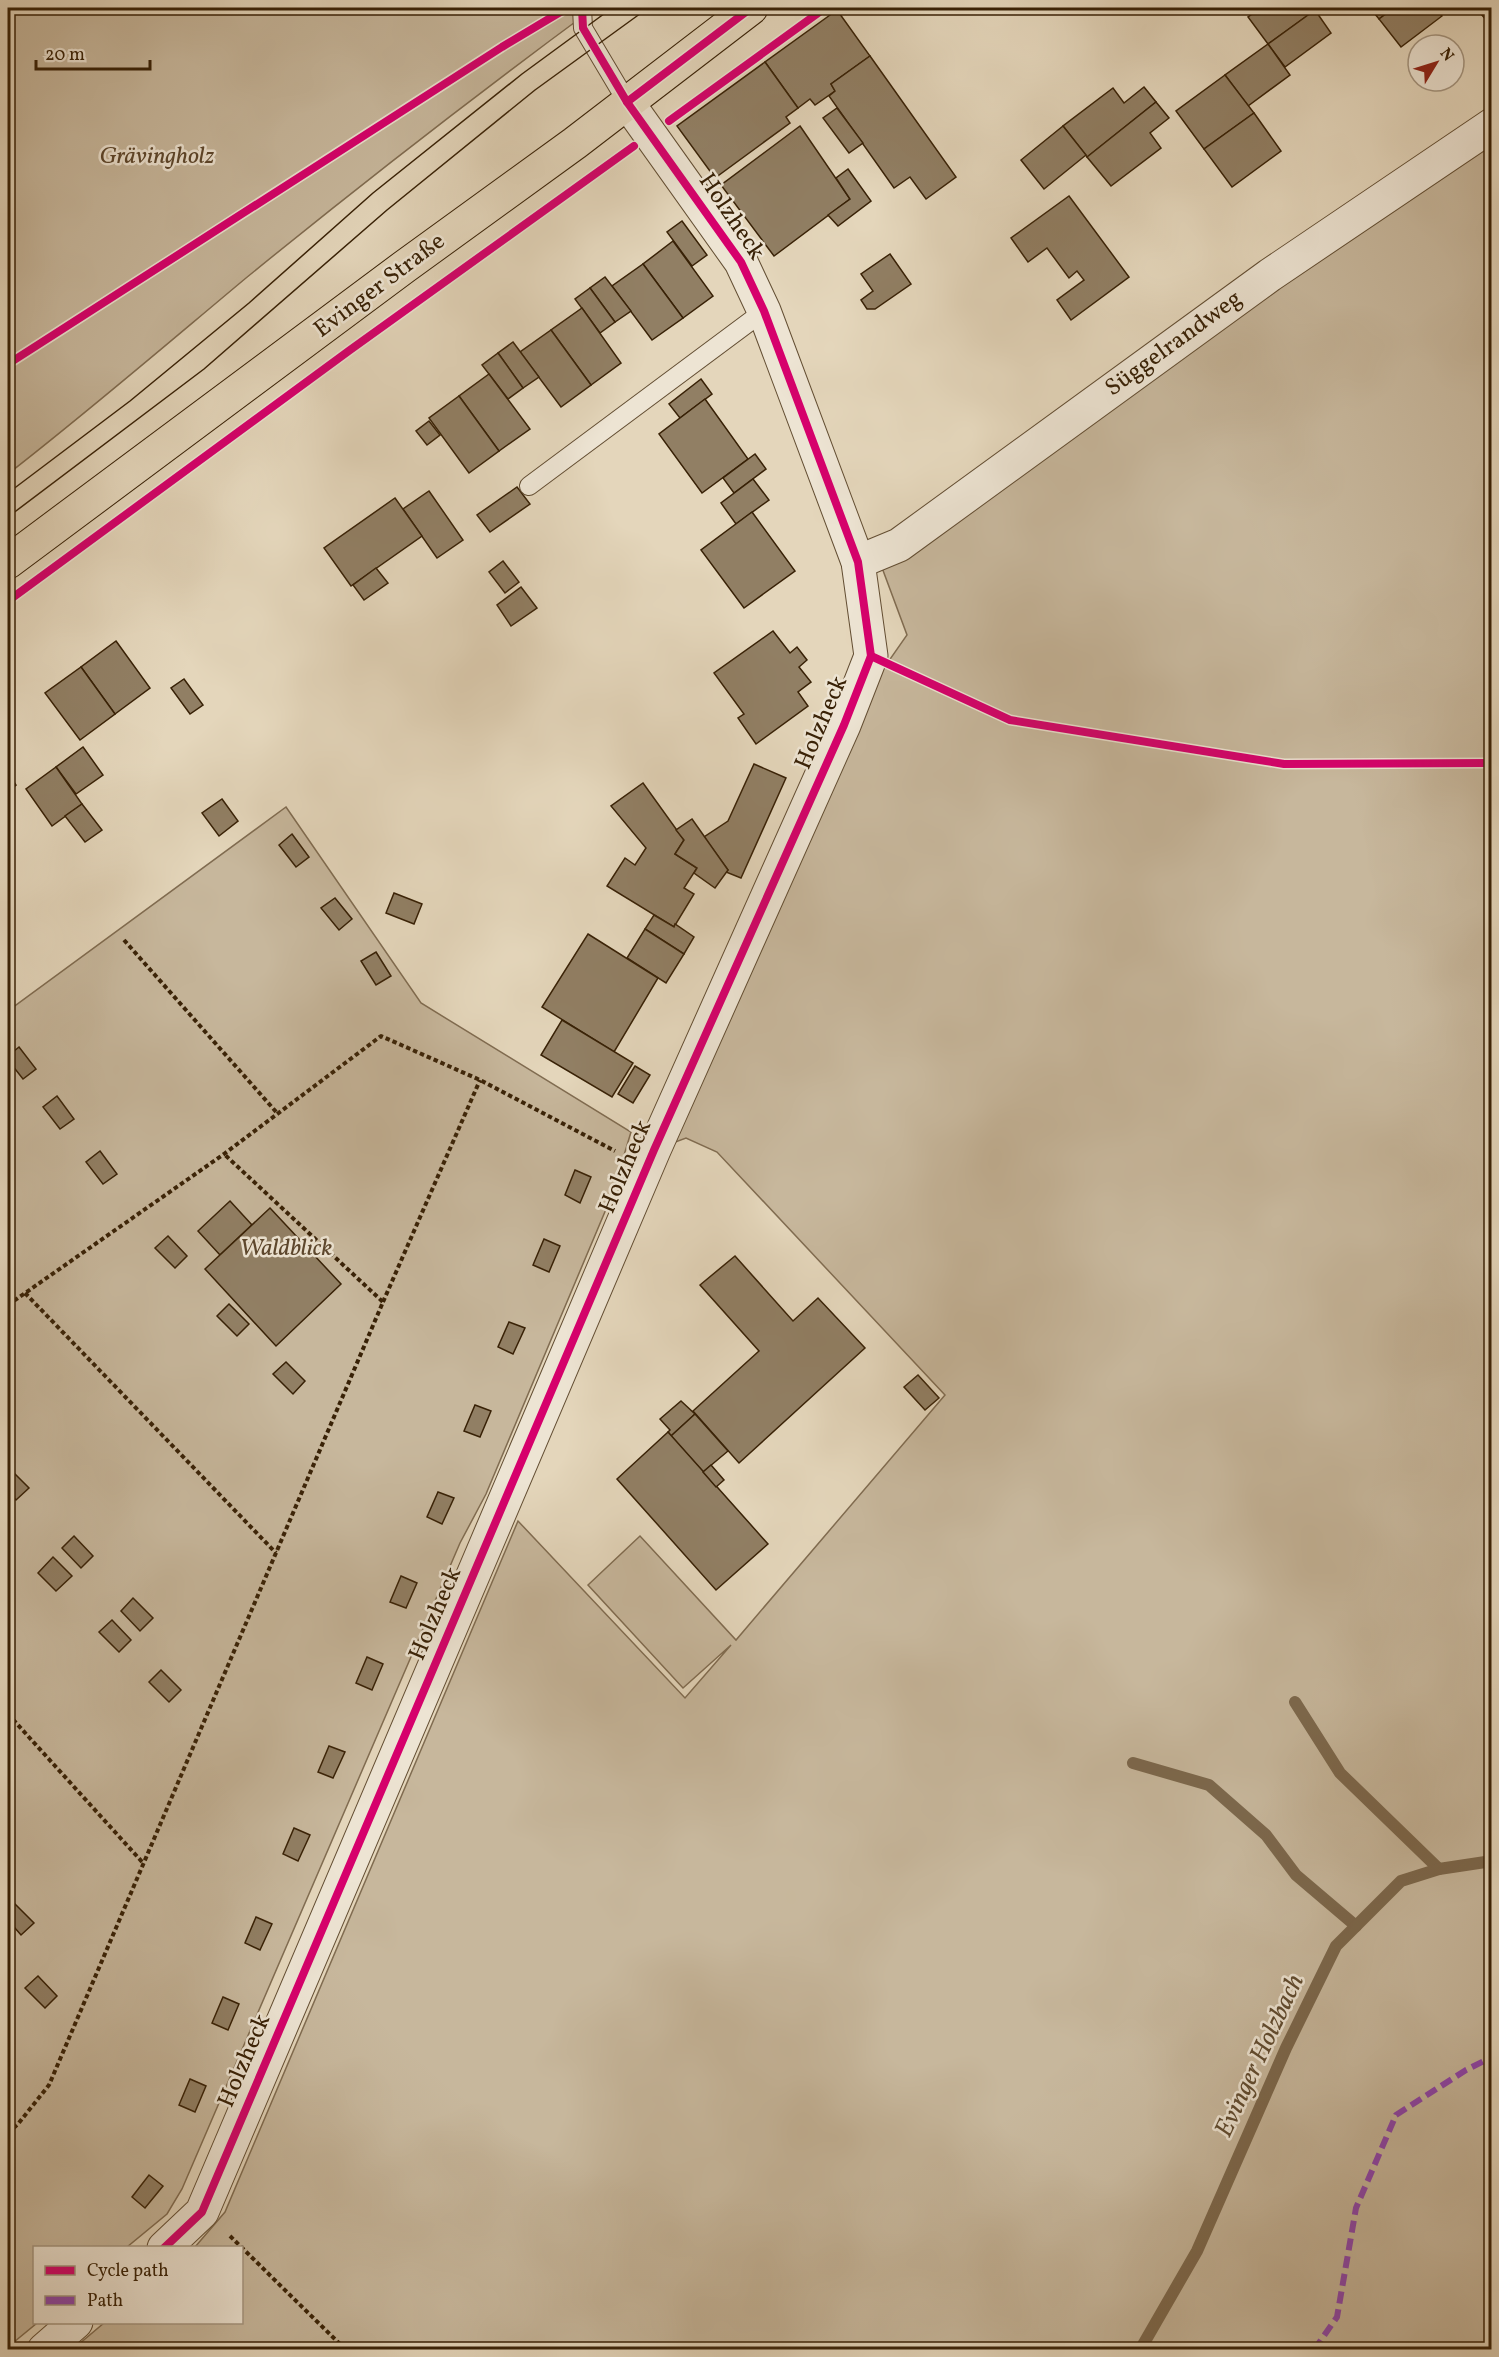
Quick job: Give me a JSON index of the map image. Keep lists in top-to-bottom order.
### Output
{
  "streets": {
    "main road": ["Evinger Straße"],
    "street": ["Holzheck", "Süggelrandweg"]
  },
  "crossings": [
    ["Holzheck", "Evinger Straße"],
    ["Holzheck", "Süggelrandweg"]
  ],
  "water": ["Evinger Holzbach"],
  "parks": ["Grävingholz", "Waldblick"],
  "legend": ["Cycle path", "Path"],
  "scale_bar": "20 m",
  "north": "top right"
}
